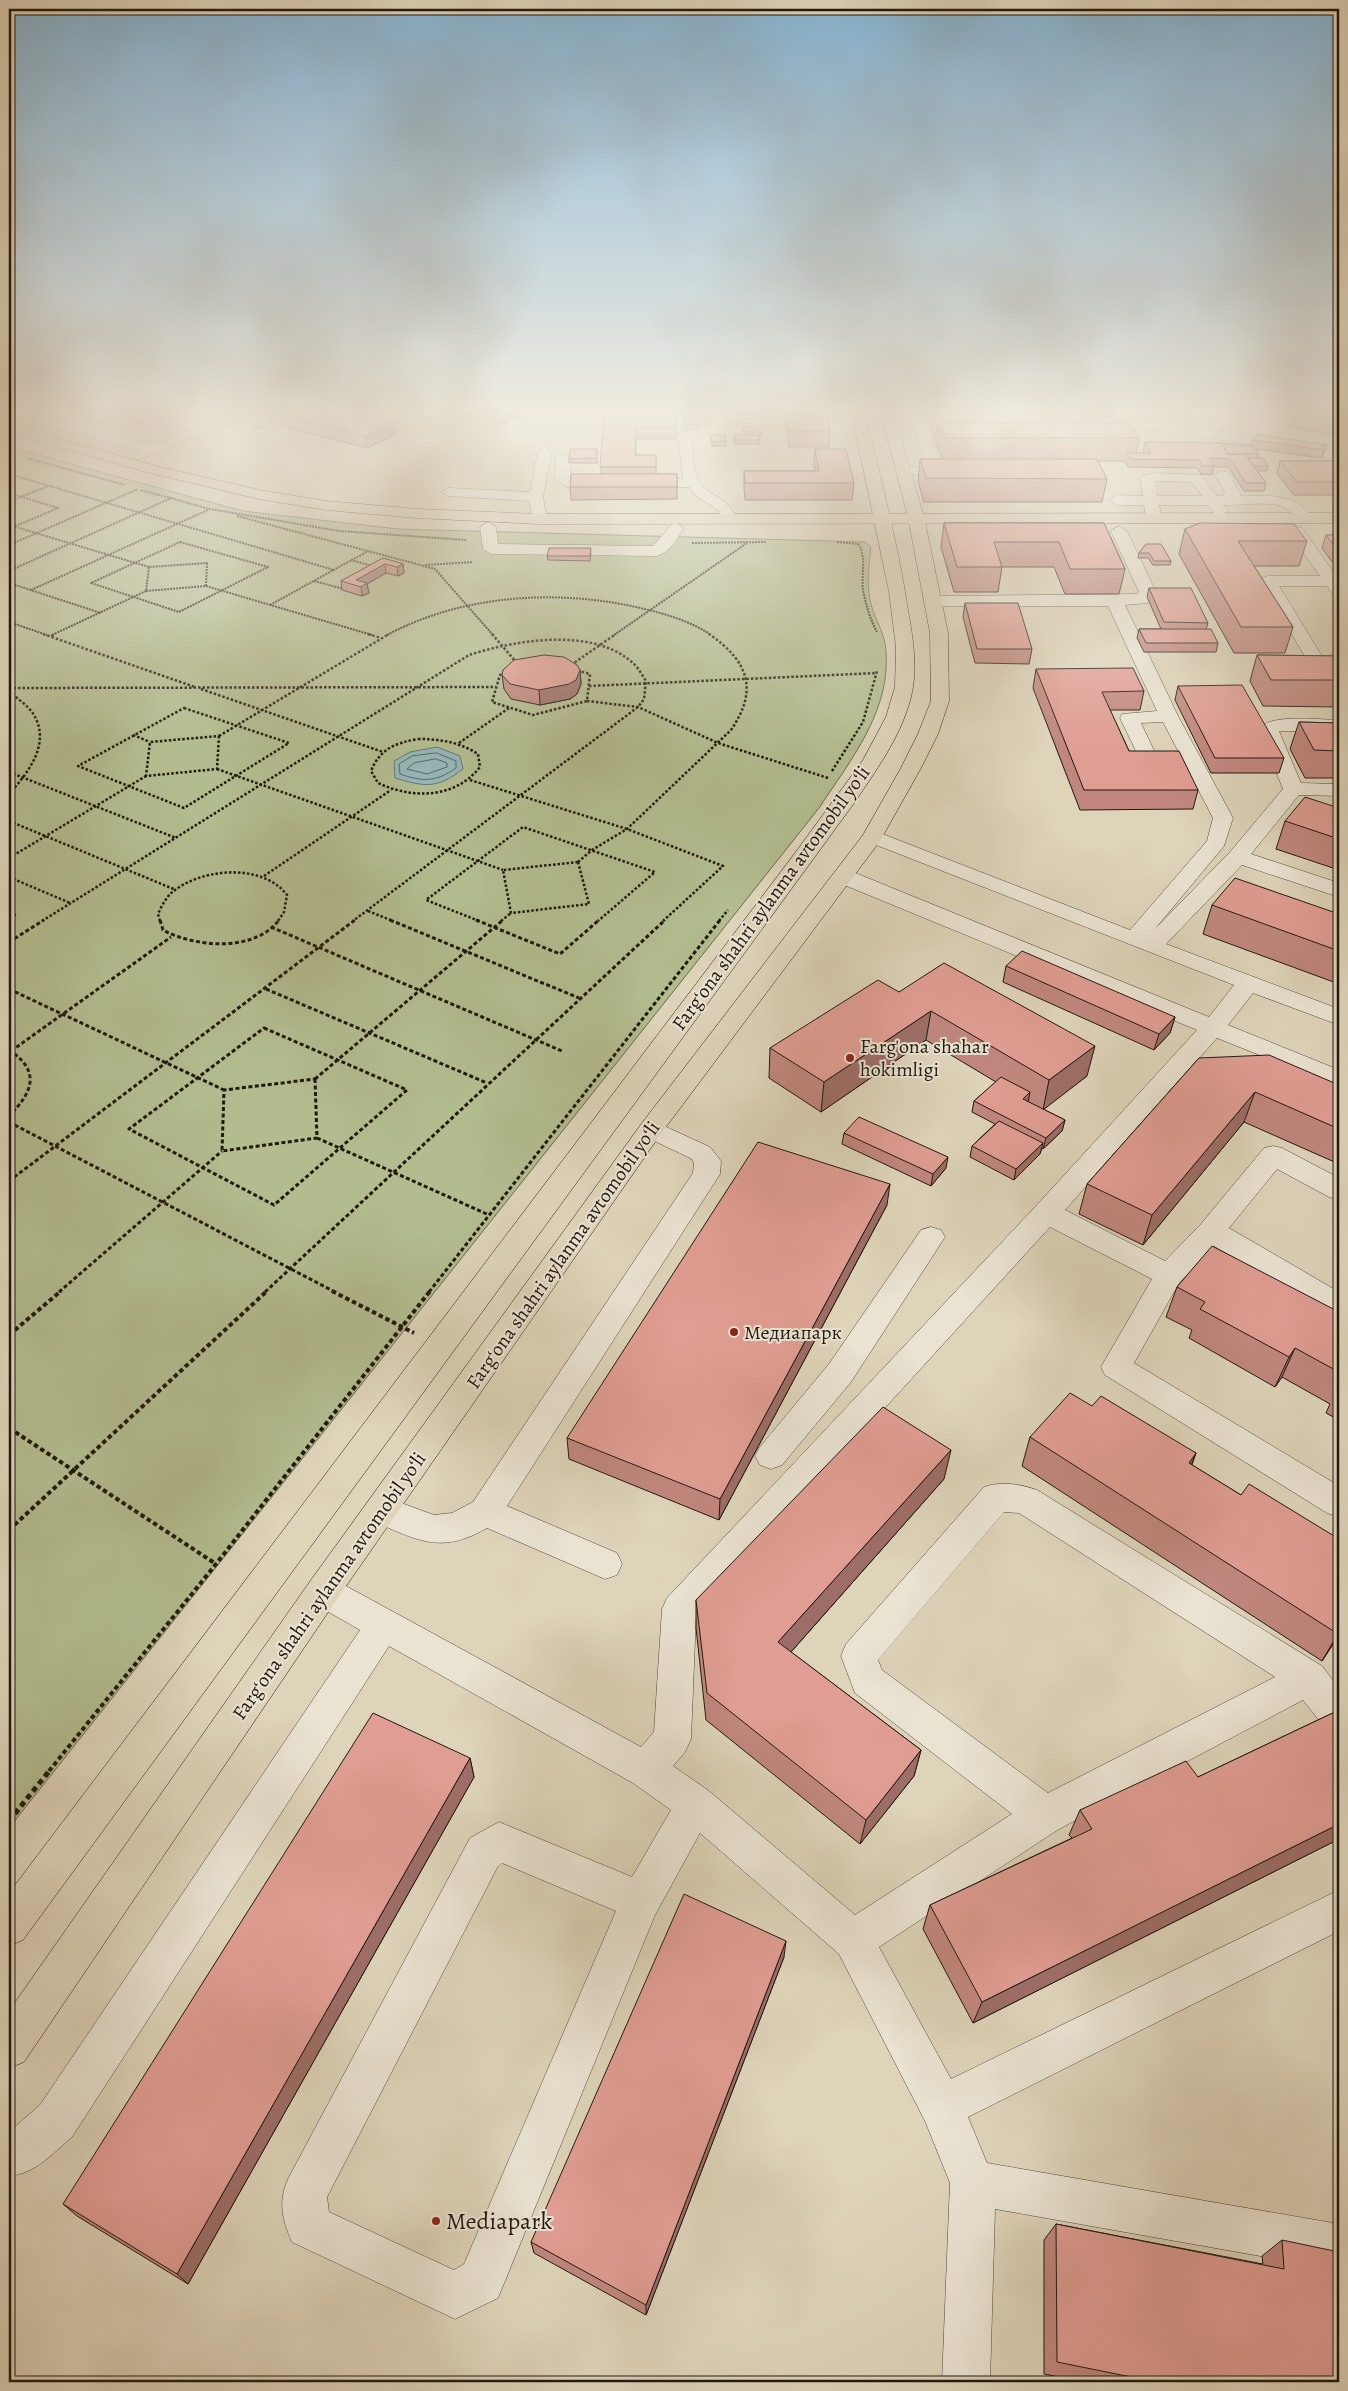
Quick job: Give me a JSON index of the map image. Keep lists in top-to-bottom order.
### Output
{
  "streets": {
    "main road": ["Fargʻona shahri aylanma avtomobil yoʻli"]
  },
  "places": ["Farg'ona shahar hokimligi", "Медиапарк", "Mediapark"]
}
